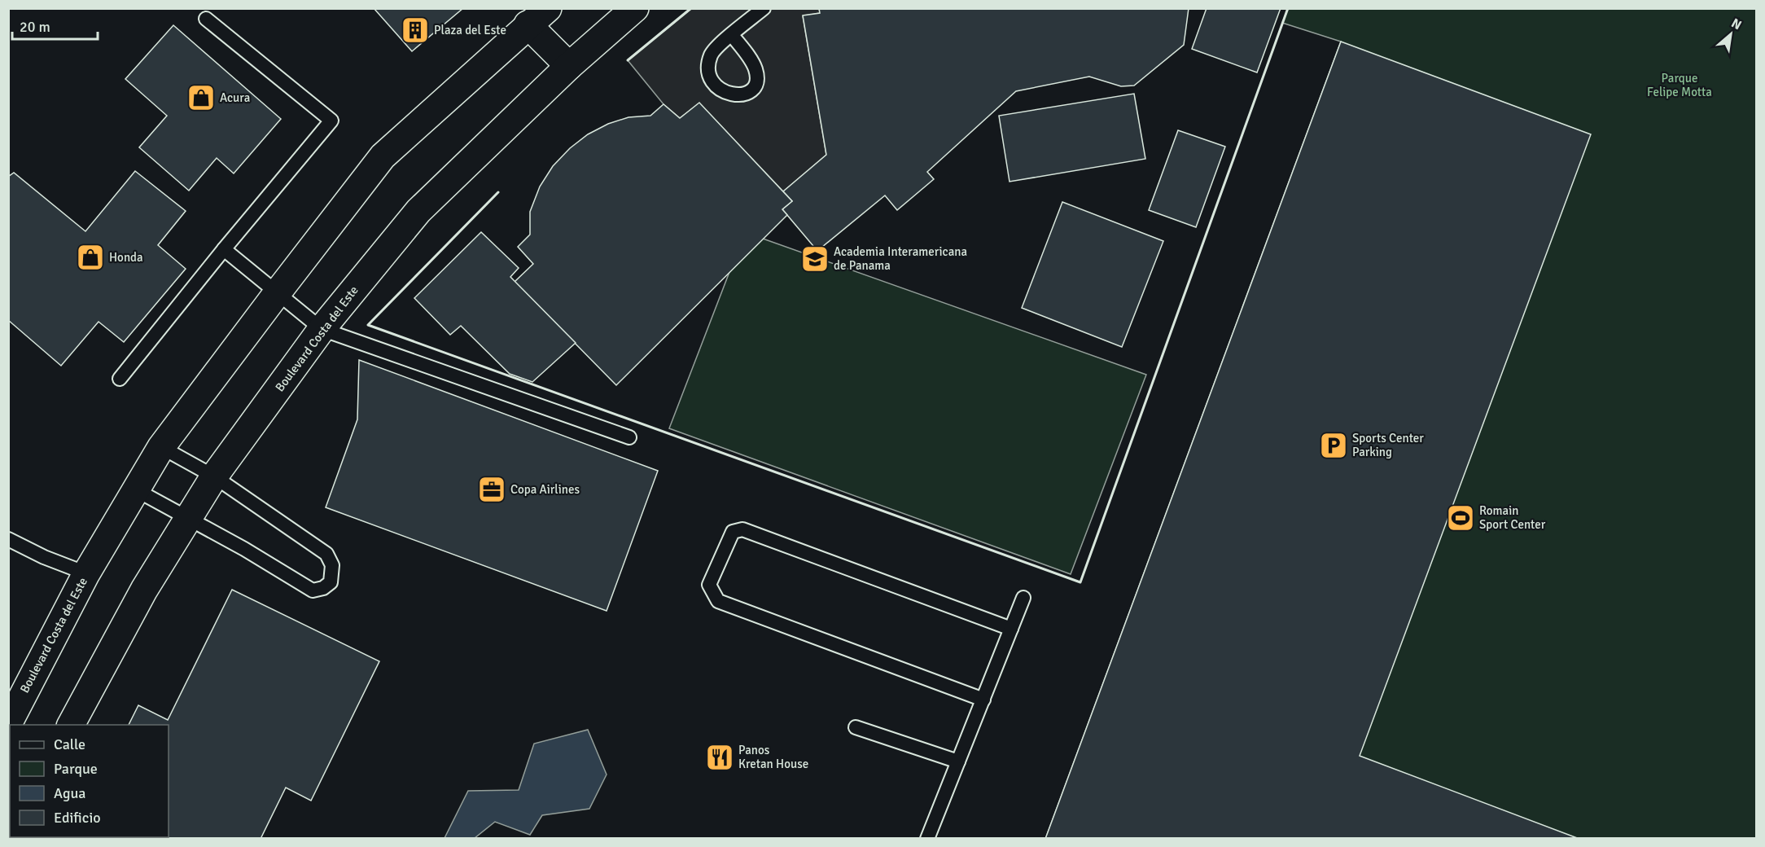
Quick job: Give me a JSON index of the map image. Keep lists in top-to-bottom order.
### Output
{
  "streets": {
    "street": ["Boulevard Costa del Este"]
  },
  "parks": ["Parque Felipe Motta"],
  "places": {
    "building": ["Plaza del Este"],
    "shop": ["Acura", "Honda"],
    "school or university": ["Academia Interamericana de Panama"],
    "parking": ["Sports Center Parking"],
    "office": ["Copa Airlines"],
    "sports": ["Romain Sport Center"],
    "restaurant": ["Panos Kretan House"]
  },
  "legend": [
    "Calle",
    "Parque",
    "Agua",
    "Edificio"
  ],
  "scale_bar": "20 m",
  "north": "top right"
}
